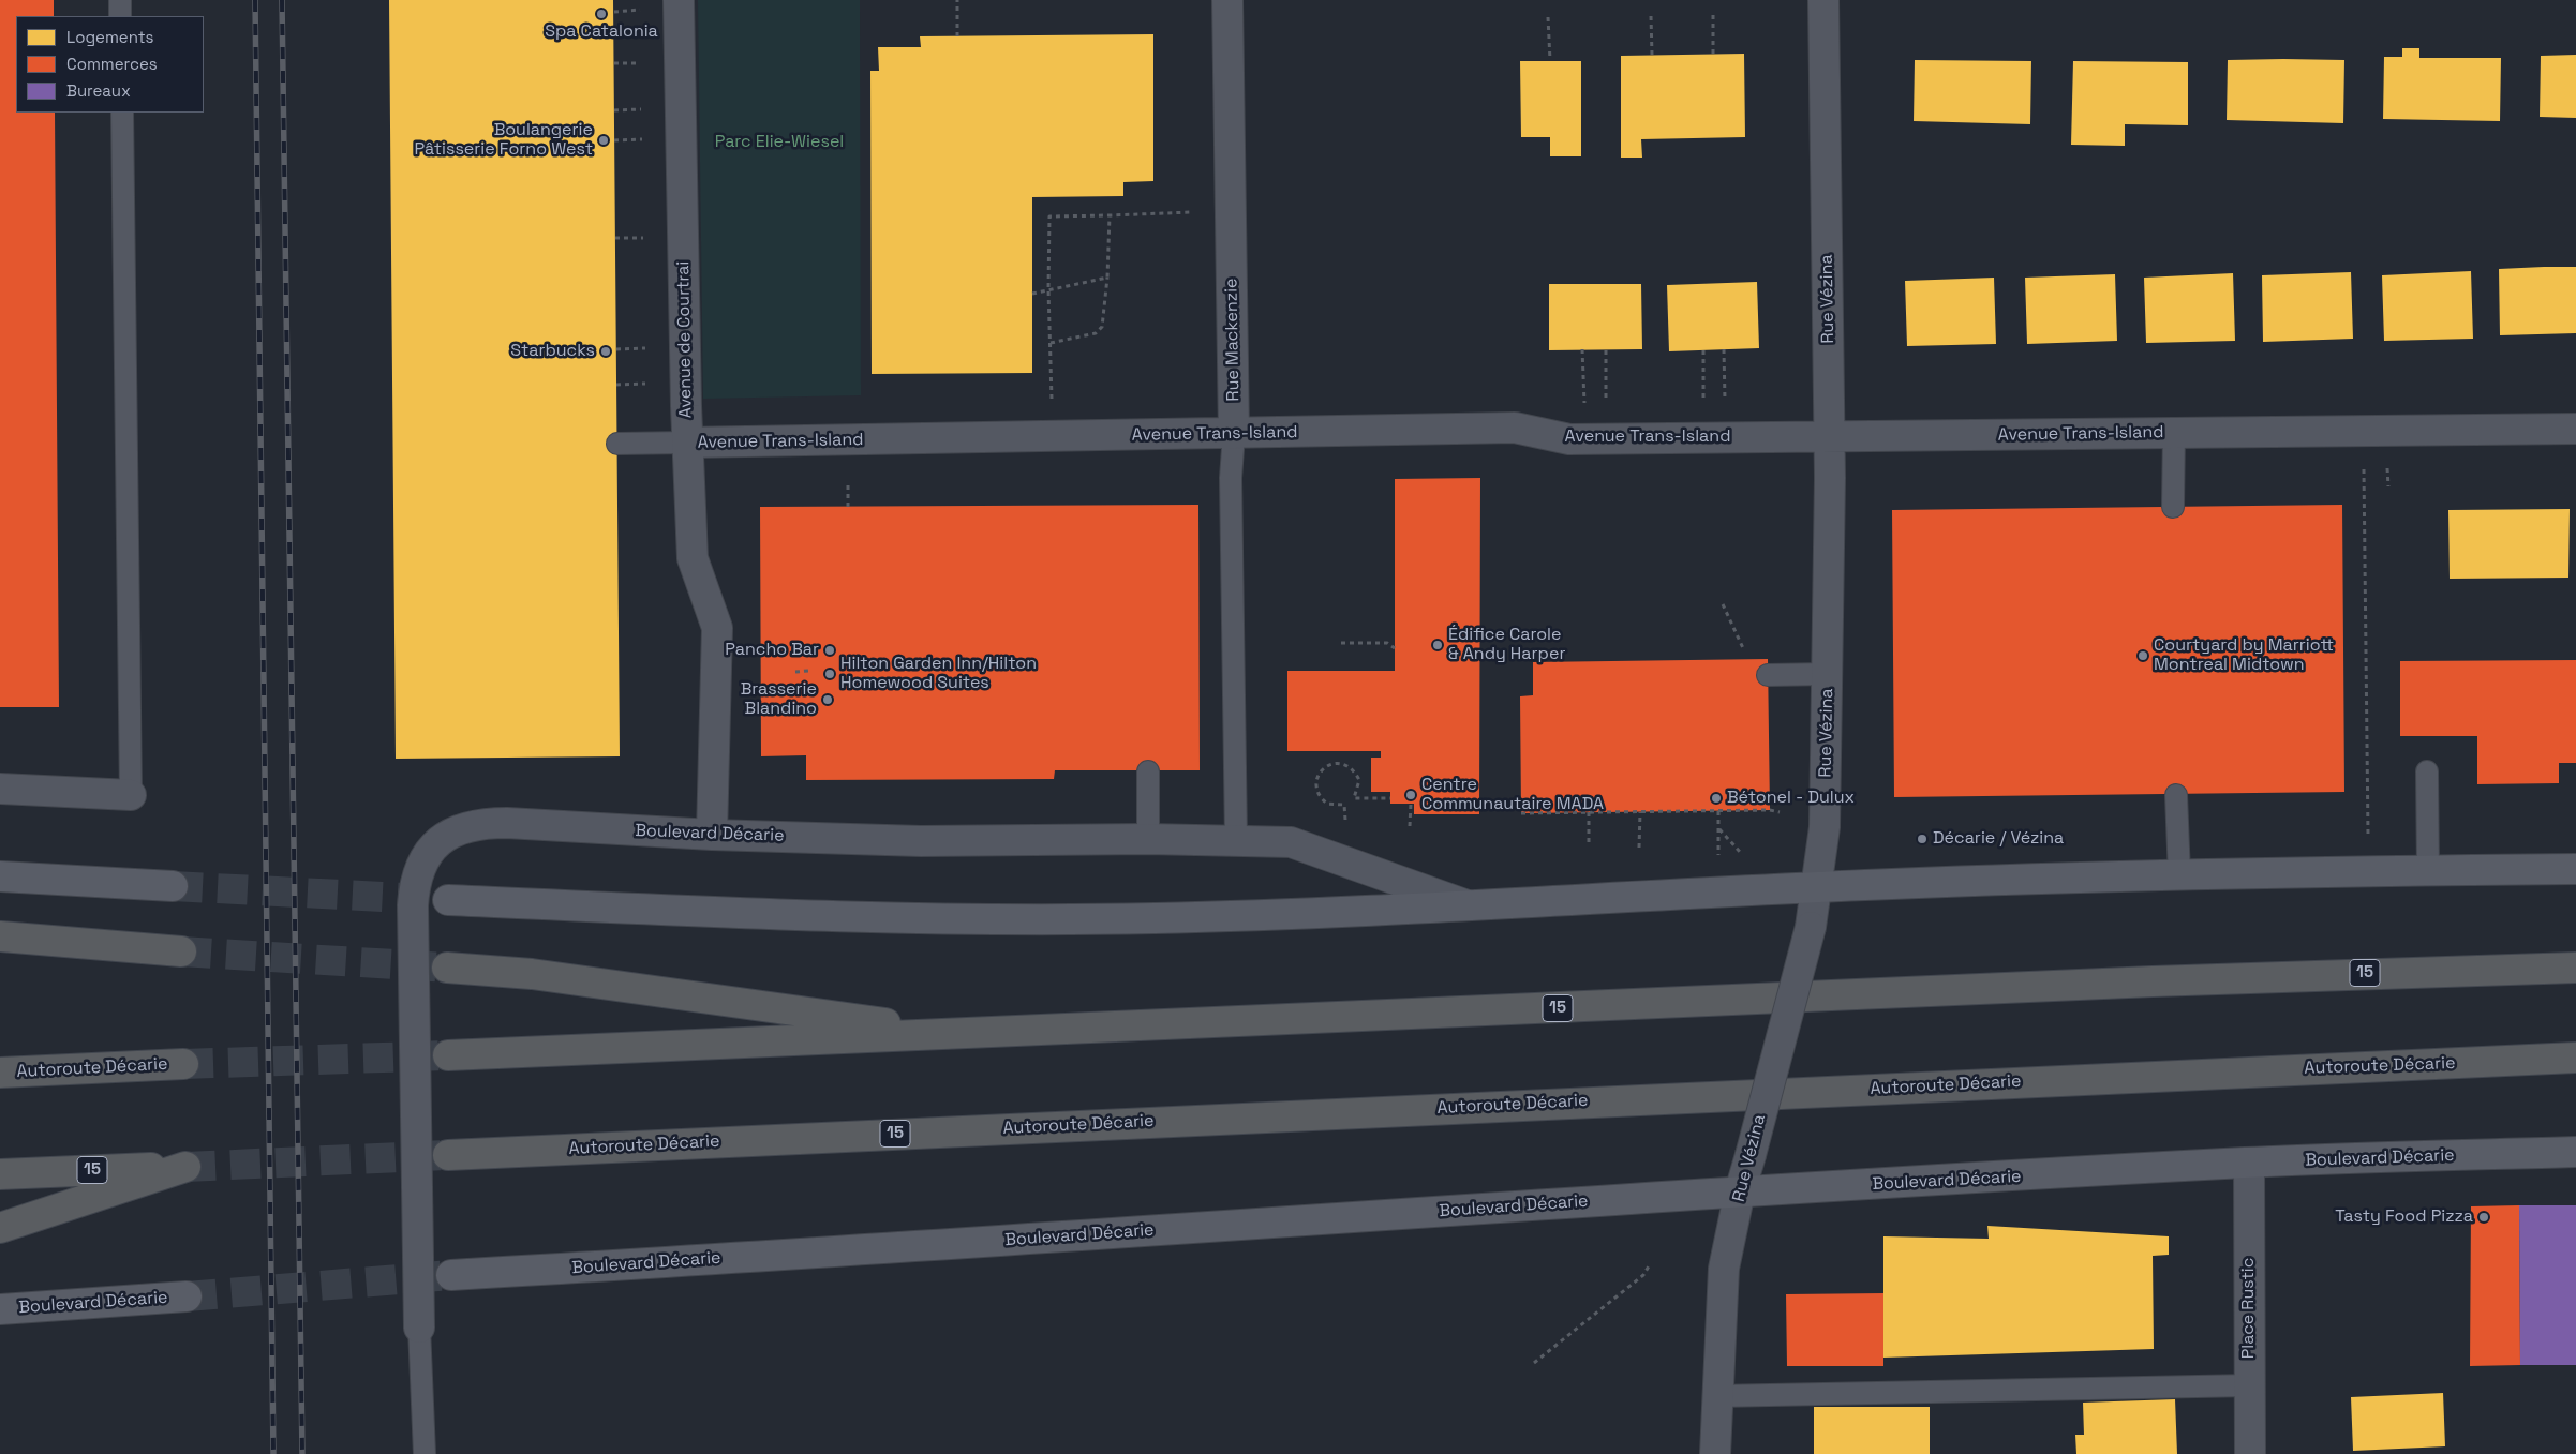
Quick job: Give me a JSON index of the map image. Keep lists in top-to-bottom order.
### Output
{
  "streets": {
    "highway": ["15", "Autoroute Décarie"],
    "main road": ["Boulevard Décarie"],
    "street": [
      "Rue Vézina",
      "Avenue de Courtrai",
      "Rue Mackenzie",
      "Avenue Trans-Island",
      "Place Rustic"
    ]
  },
  "crossings": [
    ["Rue Vézina", "Avenue Trans-Island"],
    ["Rue Vézina", "Boulevard Décarie"],
    ["Avenue de Courtrai", "Avenue Trans-Island"],
    ["Avenue de Courtrai", "Boulevard Décarie"],
    ["Rue Mackenzie", "Avenue Trans-Island"],
    ["Rue Mackenzie", "Boulevard Décarie"],
    ["Boulevard Décarie", "Place Rustic"]
  ],
  "parks": ["Parc Elie-Wiesel"],
  "places": [
    "Spa Catalonia",
    "Boulangerie Pâtisserie Forno West",
    "Starbucks",
    "Édifice Carole & Andy Harper",
    "Pancho Bar",
    "Courtyard by Marriott Montreal Midtown",
    "Hilton Garden Inn/Hilton Homewood Suites",
    "Brasserie Blandino",
    "Centre Communautaire MADA",
    "Bétonel - Dulux",
    "Décarie / Vézina",
    "Tasty Food Pizza"
  ],
  "legend": ["Logements", "Commerces", "Bureaux"]
}
